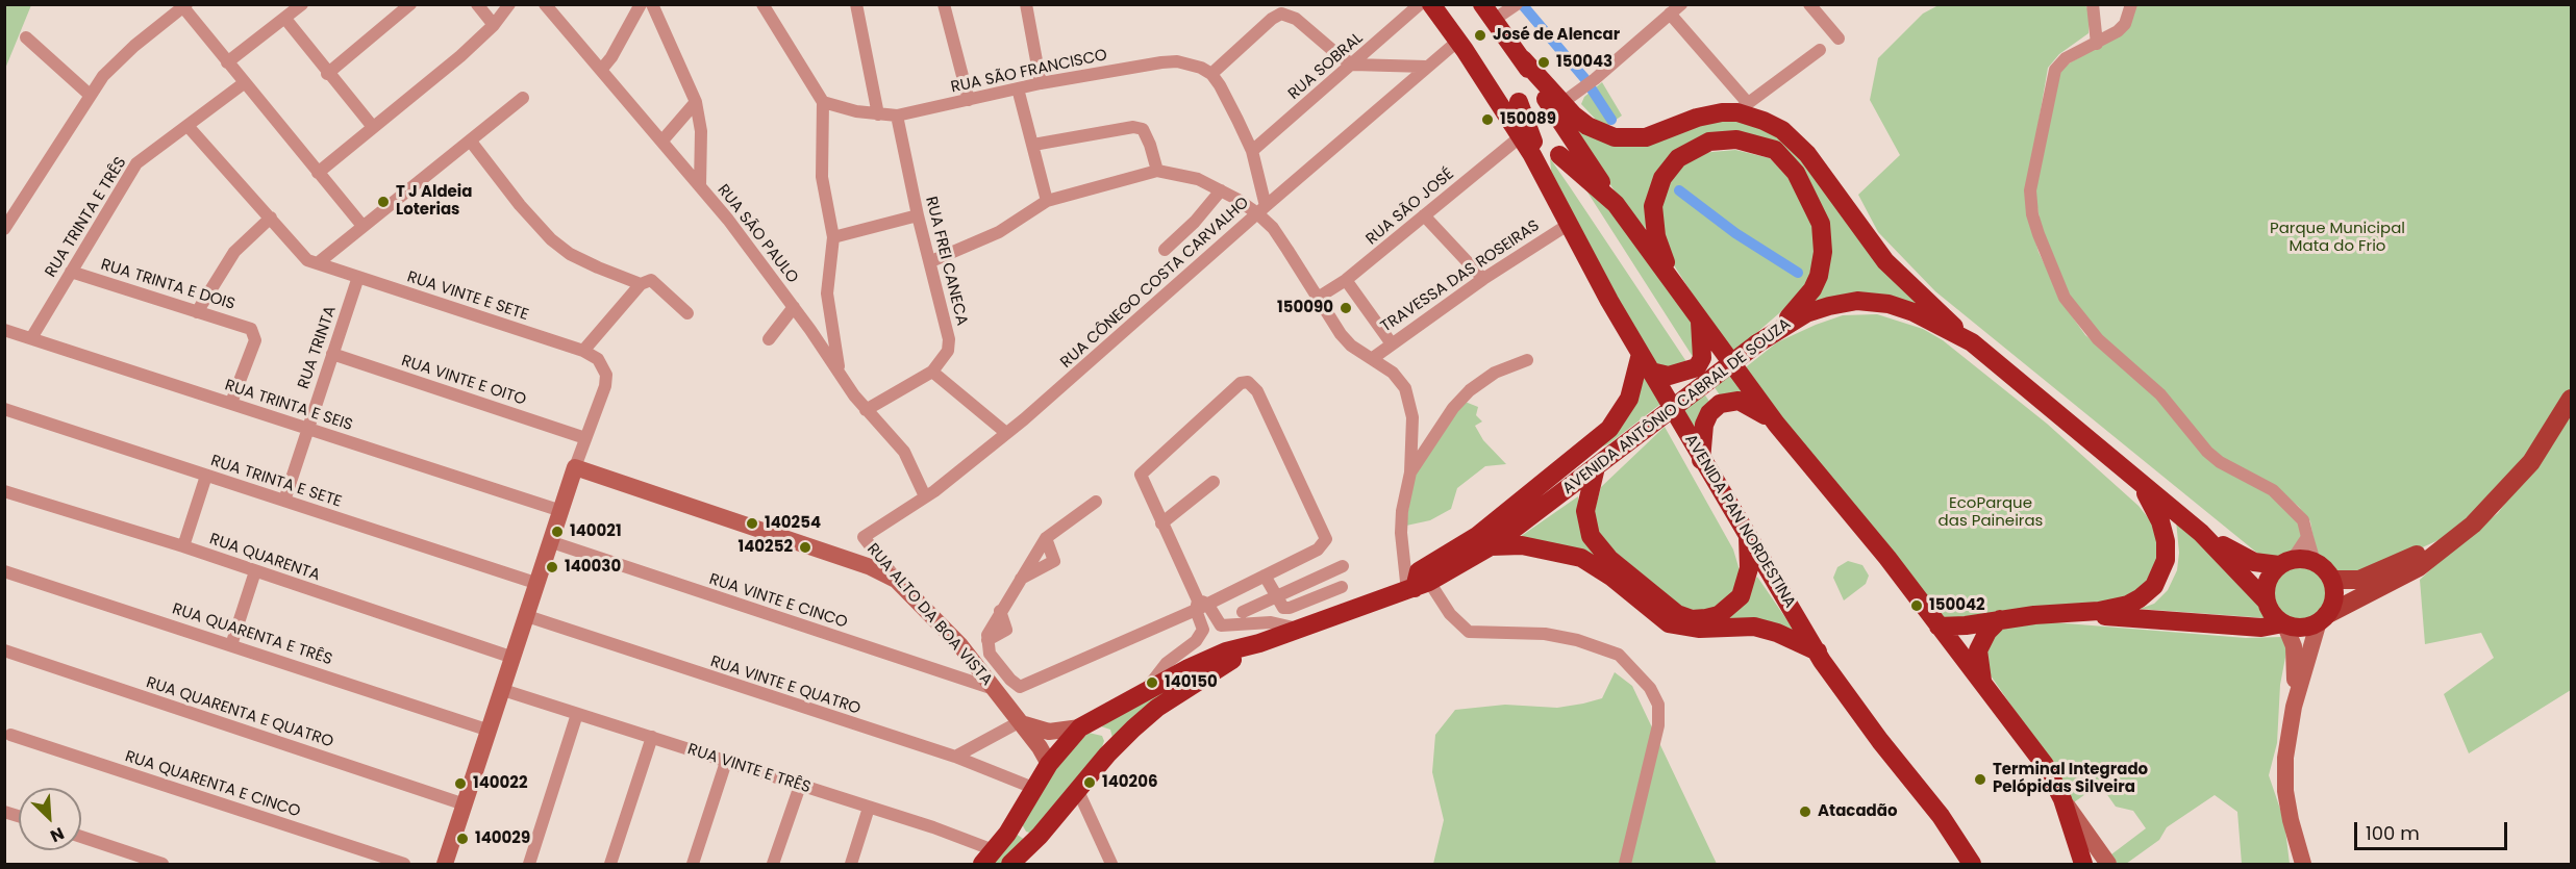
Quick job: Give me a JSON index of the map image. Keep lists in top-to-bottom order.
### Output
{
  "streets": {
    "highway": ["AVENIDA ANTÔNIO CABRAL DE SOUZA", "AVENIDA PAN NORDESTINA"],
    "main road": ["RUA ALTO DA BOA VISTA"],
    "street": [
      "RUA SOBRAL",
      "RUA SÃO FRANCISCO",
      "RUA SÃO JOSÉ",
      "RUA TRINTA E TRÊS",
      "RUA SÃO PAULO",
      "RUA FREI CANECA",
      "TRAVESSA DAS ROSEIRAS",
      "RUA CÔNEGO COSTA CARVALHO",
      "RUA TRINTA E DOIS",
      "RUA VINTE E SETE",
      "RUA TRINTA",
      "RUA VINTE E OITO",
      "RUA TRINTA E SEIS",
      "RUA TRINTA E SETE",
      "RUA QUARENTA",
      "RUA VINTE E CINCO",
      "RUA QUARENTA E TRÊS",
      "RUA VINTE E QUATRO",
      "RUA QUARENTA E QUATRO",
      "RUA VINTE E TRÊS",
      "RUA QUARENTA E CINCO"
    ]
  },
  "crossings": [
    ["RUA SÃO FRANCISCO", "RUA FREI CANECA"],
    ["RUA SÃO JOSÉ", "AVENIDA PAN NORDESTINA"],
    ["RUA TRINTA E TRÊS", "RUA TRINTA E DOIS"],
    ["RUA TRINTA E TRÊS", "RUA VINTE E SETE"],
    ["RUA TRINTA E TRÊS", "RUA TRINTA E SEIS"],
    ["RUA SÃO PAULO", "RUA FREI CANECA"],
    ["RUA SÃO PAULO", "RUA CÔNEGO COSTA CARVALHO"],
    ["TRAVESSA DAS ROSEIRAS", "AVENIDA PAN NORDESTINA"],
    ["RUA CÔNEGO COSTA CARVALHO", "AVENIDA PAN NORDESTINA"],
    ["RUA CÔNEGO COSTA CARVALHO", "RUA ALTO DA BOA VISTA"],
    ["RUA TRINTA E DOIS", "RUA TRINTA E SEIS"],
    ["RUA VINTE E SETE", "RUA TRINTA"],
    ["RUA VINTE E SETE", "RUA VINTE E OITO"],
    ["RUA TRINTA", "RUA VINTE E OITO"],
    ["RUA TRINTA", "RUA TRINTA E SEIS"],
    ["RUA TRINTA", "RUA TRINTA E SETE"],
    ["AVENIDA ANTÔNIO CABRAL DE SOUZA", "RUA ALTO DA BOA VISTA"],
    ["AVENIDA ANTÔNIO CABRAL DE SOUZA", "RUA VINTE E QUATRO"],
    ["AVENIDA ANTÔNIO CABRAL DE SOUZA", "RUA VINTE E TRÊS"],
    ["RUA VINTE E CINCO", "RUA ALTO DA BOA VISTA"]
  ],
  "parks": ["Parque Municipal Mata do Frio", "EcoParque das Paineiras"],
  "places": [
    "José de Alencar",
    "150043",
    "150089",
    "T J Aldeia Loterias",
    "150090",
    "140254",
    "140021",
    "140252",
    "140030",
    "150042",
    "140150",
    "Terminal Integrado Pelópidas Silveira",
    "140206",
    "140022",
    "Atacadão",
    "140029"
  ],
  "scale_bar": "100 m",
  "north": "bottom right"
}
